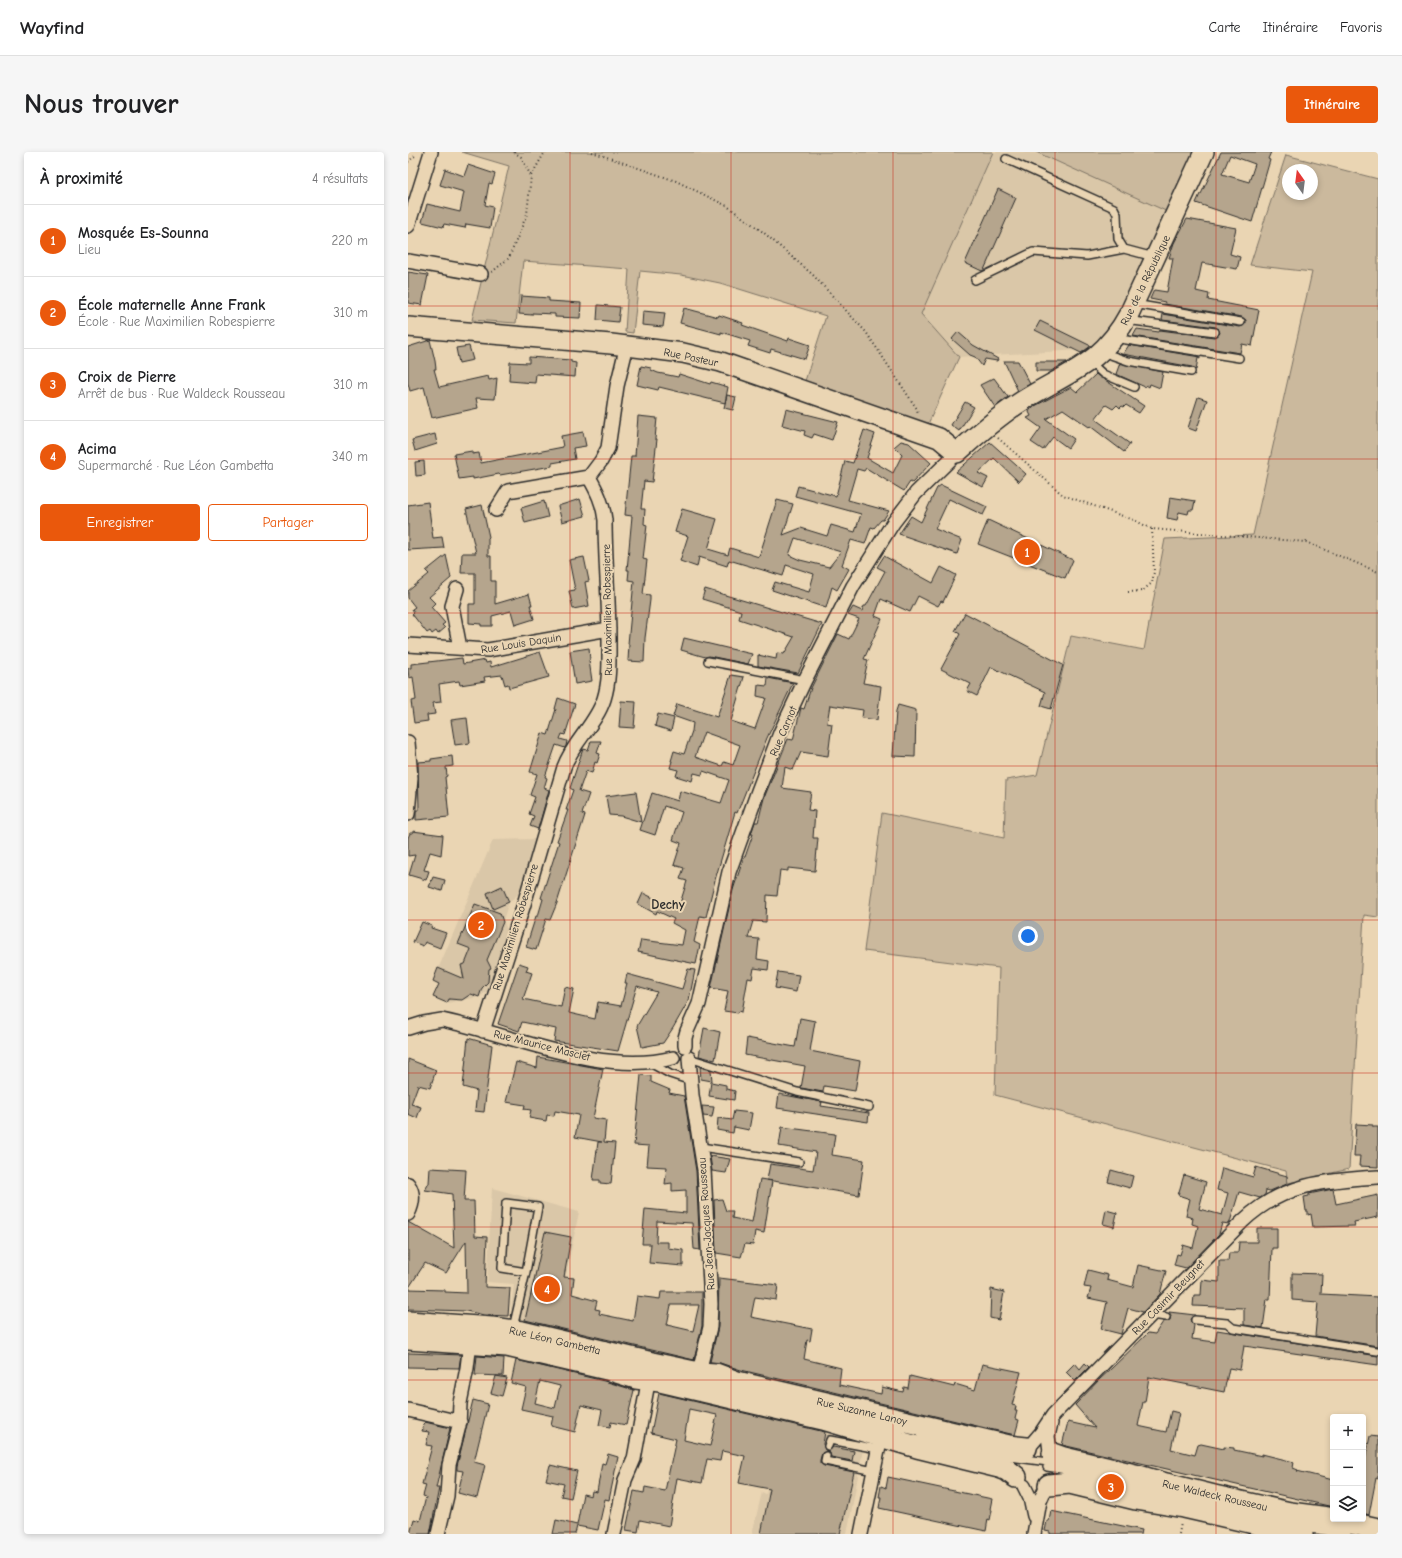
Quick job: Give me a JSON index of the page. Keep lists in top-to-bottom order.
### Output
{
  "streets": {
    "main road": ["Rue Léon Gambetta", "Rue Suzanne Lanoy", "Rue Waldeck Rousseau"],
    "street": [
      "Rue de la République",
      "Rue Pasteur",
      "Rue Maximilien Robespierre",
      "Rue Louis Daquin",
      "Rue Carnot",
      "Rue Maurice Masclet",
      "Rue Jean-Jacques Rousseau",
      "Rue Casimir Beugnet"
    ]
  },
  "crossings": [
    ["Rue de la République", "Rue Pasteur"],
    ["Rue de la République", "Rue Carnot"],
    ["Rue Pasteur", "Rue Carnot"],
    ["Rue Maximilien Robespierre", "Rue Louis Daquin"],
    ["Rue Maximilien Robespierre", "Rue Maurice Masclet"],
    ["Rue Carnot", "Rue Maurice Masclet"],
    ["Rue Carnot", "Rue Jean-Jacques Rousseau"],
    ["Rue Maurice Masclet", "Rue Jean-Jacques Rousseau"],
    ["Rue Jean-Jacques Rousseau", "Rue Léon Gambetta"],
    ["Rue Jean-Jacques Rousseau", "Rue Suzanne Lanoy"],
    ["Rue Casimir Beugnet", "Rue Suzanne Lanoy"],
    ["Rue Casimir Beugnet", "Rue Waldeck Rousseau"],
    ["Rue Léon Gambetta", "Rue Suzanne Lanoy"]
  ],
  "districts": ["Dechy"],
  "north": "top",
  "page": {
    "header": "Wayfind",
    "nav": ["Carte", "Itinéraire", "Favoris"],
    "buttons": [
      "Itinéraire",
      ["Enregistrer", "Partager"]
    ],
    "title": "Nous trouver",
    "heading": ["À proximité", "4 résultats"],
    "list": [
      {
        "mark": "1",
        "name": "Mosquée Es-Sounna",
        "note": "Lieu",
        "value": "220 m"
      },
      {
        "mark": "2",
        "name": "École maternelle Anne Frank",
        "note": "École · Rue Maximilien Robespierre",
        "value": "310 m"
      },
      {
        "mark": "3",
        "name": "Croix de Pierre",
        "note": "Arrêt de bus · Rue Waldeck Rousseau",
        "value": "310 m"
      },
      {
        "mark": "4",
        "name": "Acima",
        "note": "Supermarché · Rue Léon Gambetta",
        "value": "340 m"
      }
    ],
    "pins": [
      "1",
      "2",
      "4",
      "3"
    ],
    "map_buttons": ["+", "−"]
  }
}
